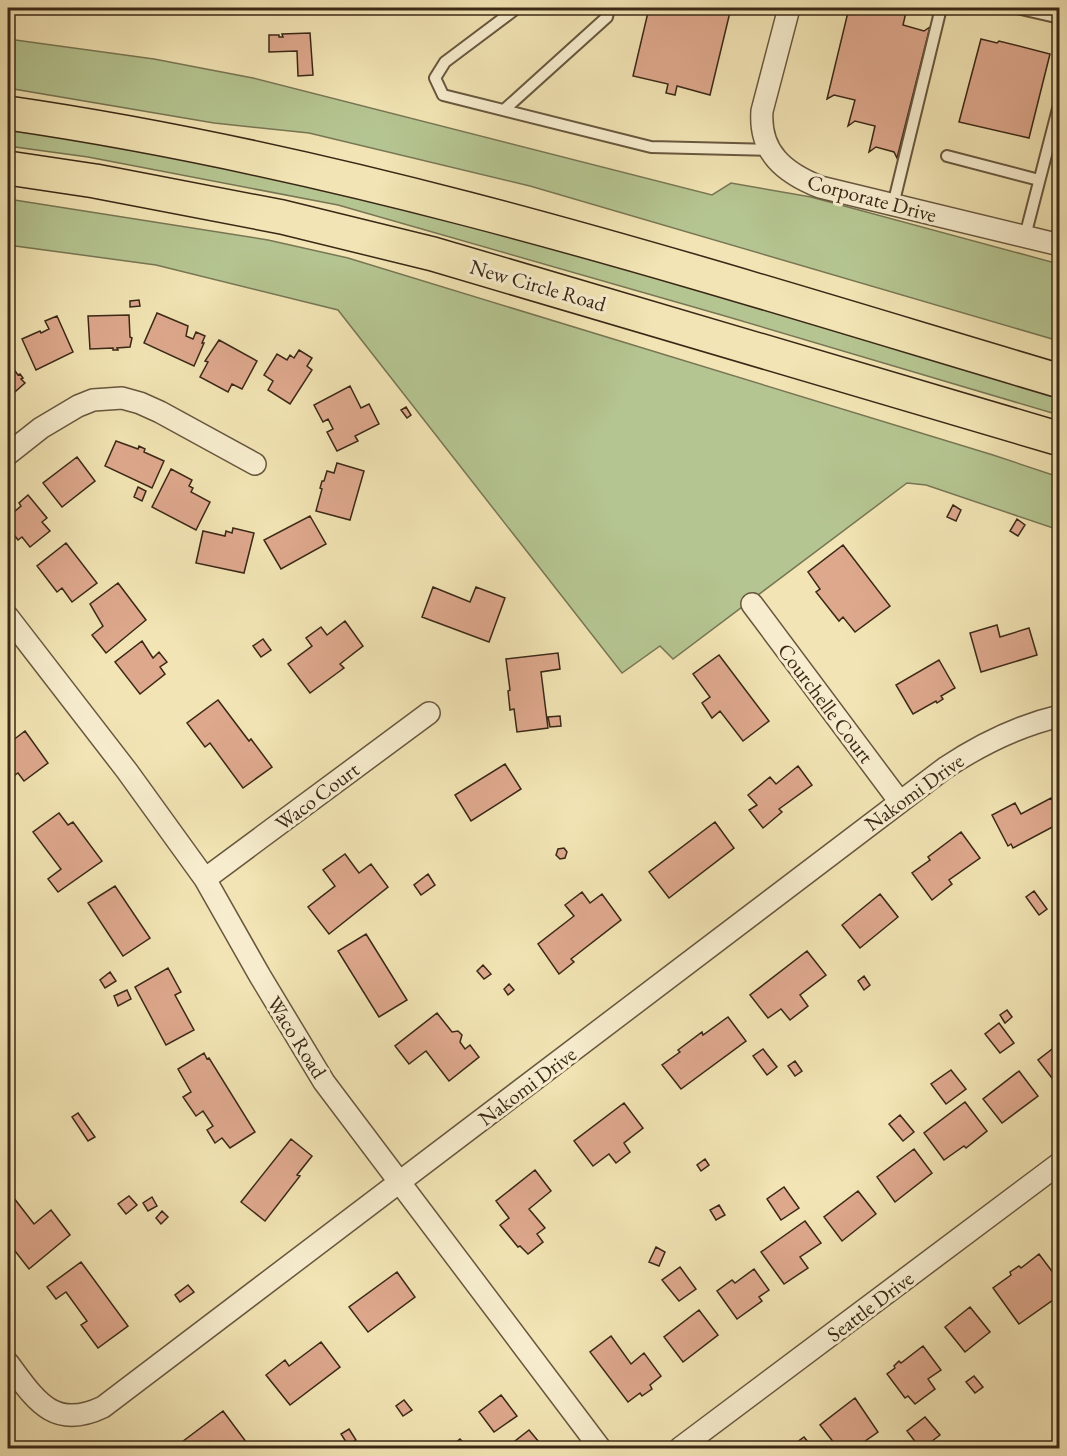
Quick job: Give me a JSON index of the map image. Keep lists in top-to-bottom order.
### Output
{
  "streets": {
    "highway": ["New Circle Road"],
    "street": [
      "Corporate Drive",
      "Courchelle Court",
      "Nakomi Drive",
      "Waco Court",
      "Waco Road",
      "Seattle Drive"
    ]
  },
  "crossings": [
    ["Courchelle Court", "Nakomi Drive"],
    ["Nakomi Drive", "Waco Road"],
    ["Waco Court", "Waco Road"]
  ]
}
